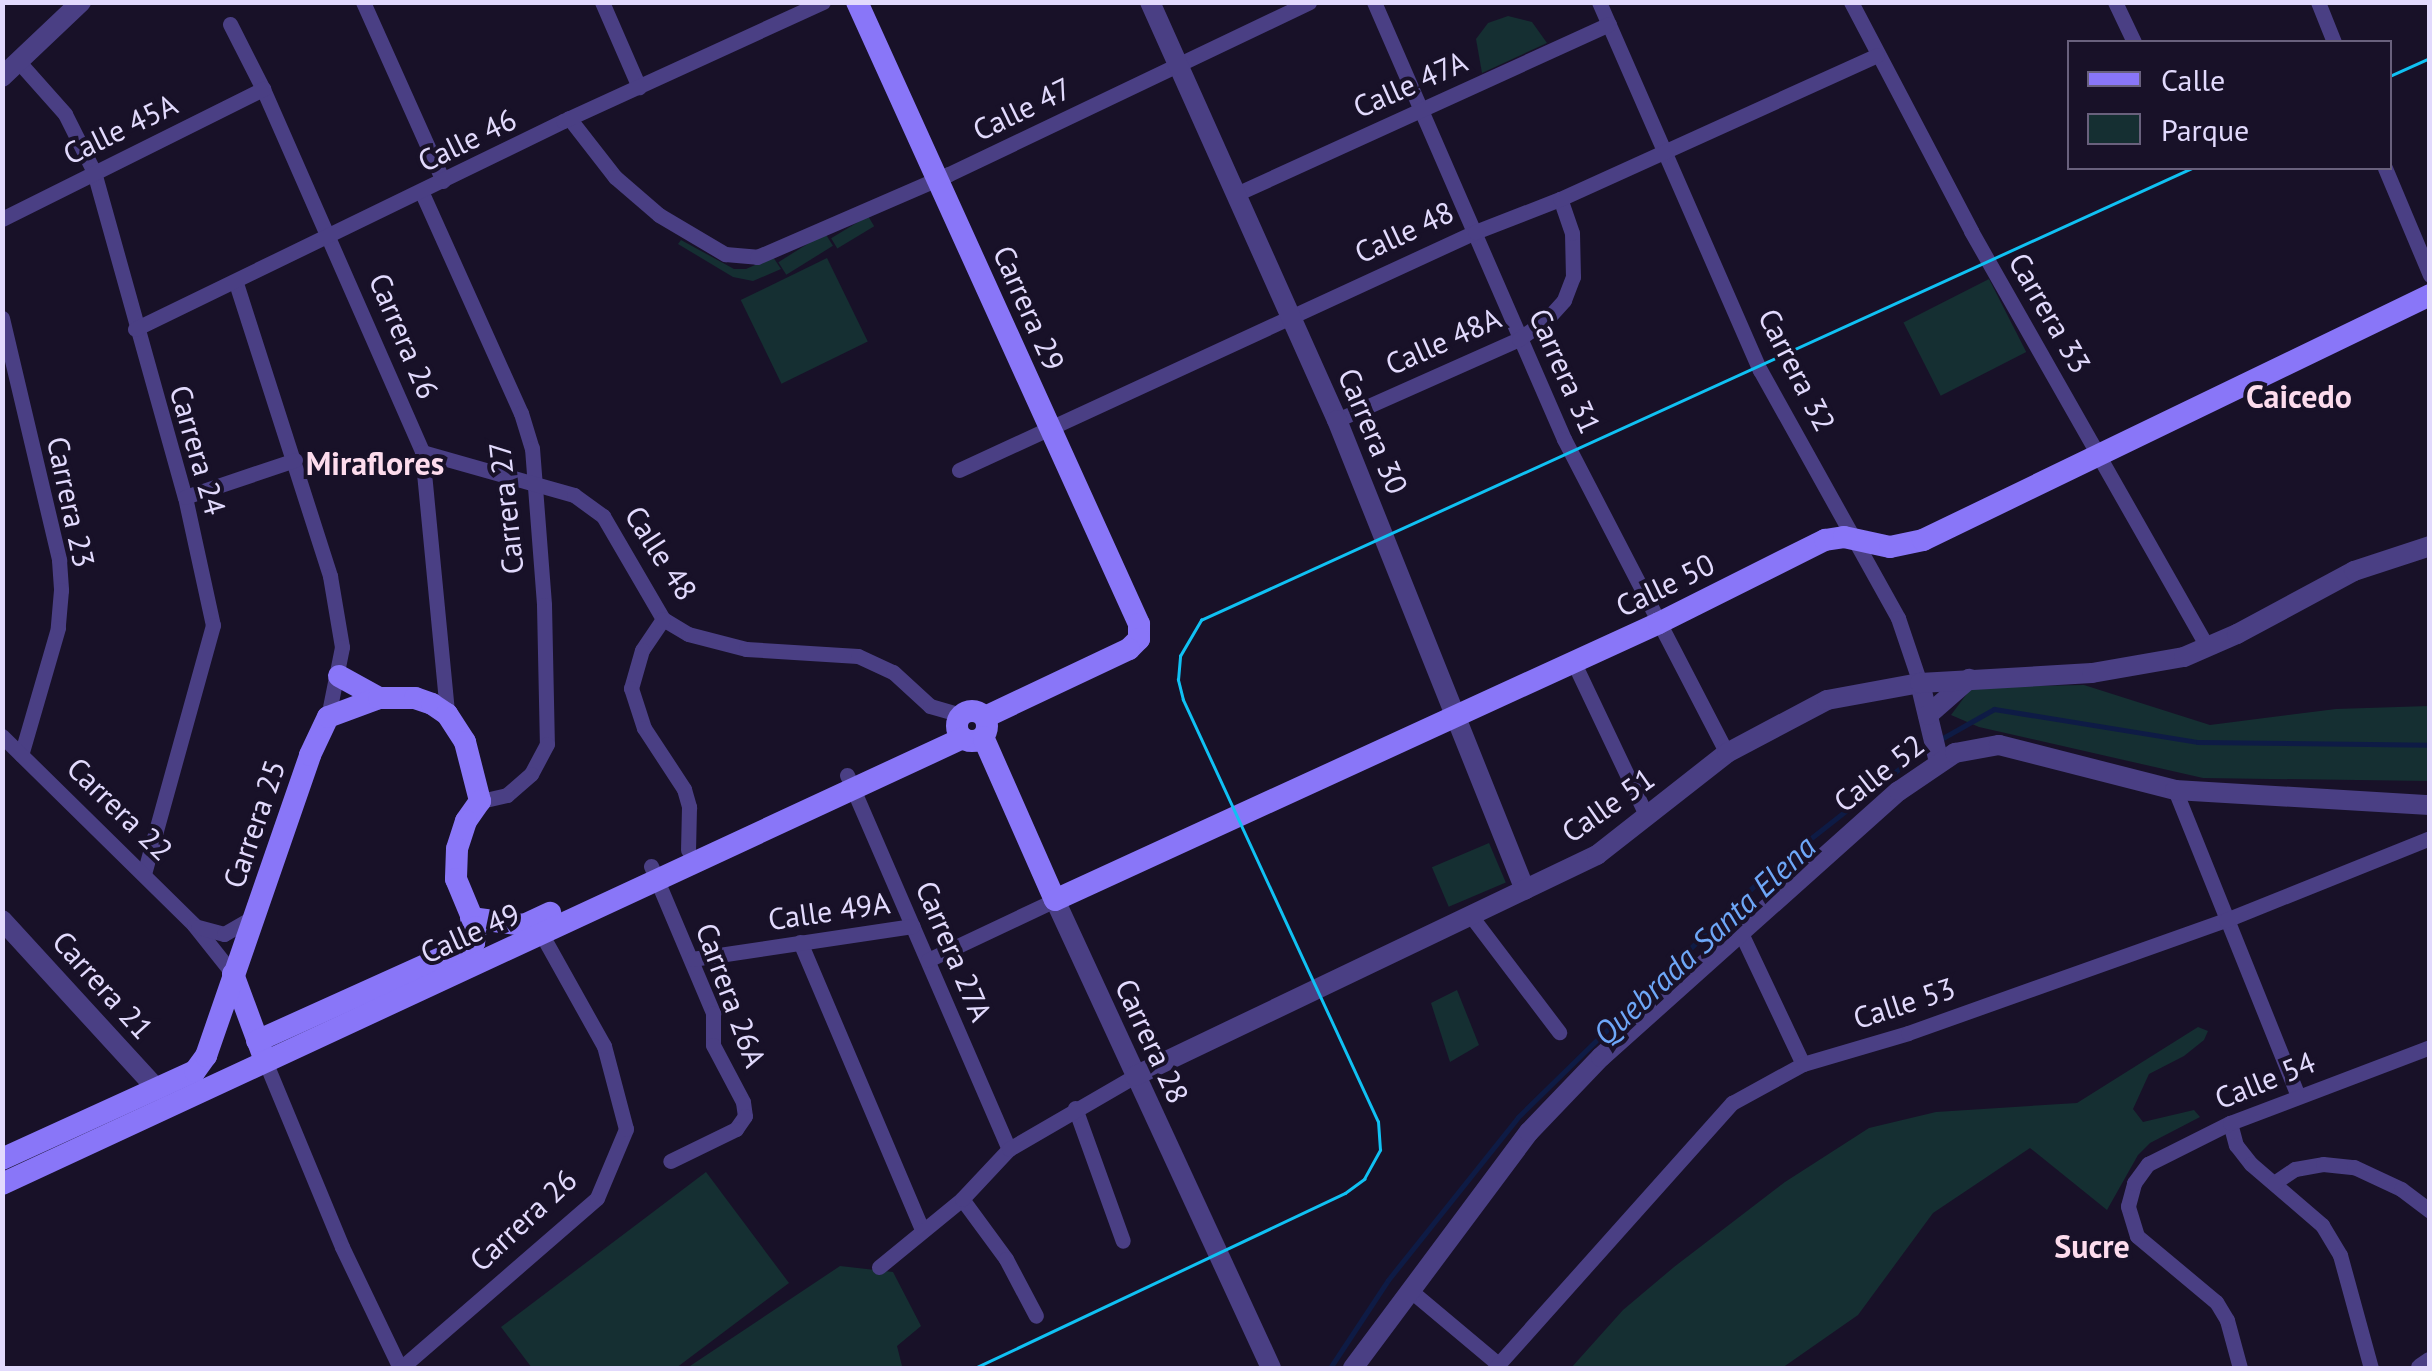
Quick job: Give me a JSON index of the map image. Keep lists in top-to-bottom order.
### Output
{
  "streets": {
    "main road": [
      "Carrera 29",
      "Carrera 26",
      "Calle 50",
      "Carrera 25",
      "Calle 49",
      "Carrera 28"
    ],
    "street": [
      "Calle 47A",
      "Calle 47",
      "Calle 45A",
      "Calle 46",
      "Calle 48",
      "Carrera 33",
      "Calle 48A",
      "Carrera 32",
      "Carrera 31",
      "Carrera 30",
      "Carrera 24",
      "Carrera 23",
      "Carrera 27",
      "Calle 52",
      "Calle 51",
      "Carrera 22",
      "Calle 49A",
      "Carrera 27A",
      "Carrera 21",
      "Carrera 26A",
      "Calle 53",
      "Calle 54"
    ]
  },
  "crossings": [
    ["Calle 47A", "Carrera 32"],
    ["Calle 47A", "Carrera 31"],
    ["Calle 47A", "Carrera 30"],
    ["Calle 47", "Calle 46"],
    ["Calle 47", "Carrera 29"],
    ["Calle 47", "Carrera 30"],
    ["Calle 45A", "Carrera 26"],
    ["Calle 45A", "Carrera 24"],
    ["Calle 46", "Carrera 26"],
    ["Calle 46", "Carrera 24"],
    ["Calle 46", "Carrera 27"],
    ["Calle 46", "Carrera 25"],
    ["Calle 48", "Carrera 29"],
    ["Calle 48", "Carrera 33"],
    ["Calle 48", "Calle 48A"],
    ["Calle 48", "Carrera 32"],
    ["Calle 48", "Carrera 31"],
    ["Calle 48", "Carrera 30"],
    ["Calle 48", "Carrera 27"],
    ["Calle 48", "Calle 49"],
    ["Calle 48", "Carrera 28"],
    ["Carrera 29", "Calle 49"],
    ["Carrera 33", "Calle 50"],
    ["Carrera 33", "Calle 51"],
    ["Carrera 26", "Carrera 27"],
    ["Carrera 26", "Calle 49"],
    ["Calle 48A", "Carrera 31"],
    ["Calle 48A", "Carrera 30"],
    ["Carrera 32", "Calle 50"],
    ["Carrera 32", "Calle 52"],
    ["Carrera 32", "Calle 51"],
    ["Carrera 31", "Calle 50"],
    ["Carrera 31", "Calle 51"],
    ["Carrera 30", "Calle 50"],
    ["Carrera 30", "Calle 51"],
    ["Carrera 24", "Carrera 22"],
    ["Carrera 23", "Carrera 22"],
    ["Calle 50", "Carrera 27A"],
    ["Calle 50", "Carrera 28"],
    ["Calle 51", "Carrera 27A"],
    ["Calle 51", "Carrera 28"],
    ["Carrera 22", "Carrera 25"],
    ["Calle 49A", "Carrera 27A"],
    ["Calle 49A", "Carrera 26A"],
    ["Calle 49", "Carrera 27A"],
    ["Calle 49", "Carrera 26A"],
    ["Calle 49", "Carrera 28"]
  ],
  "districts": ["Caicedo", "Miraflores", "Sucre"],
  "water": ["Quebrada Santa Elena"],
  "legend": ["Calle", "Parque"]
}
